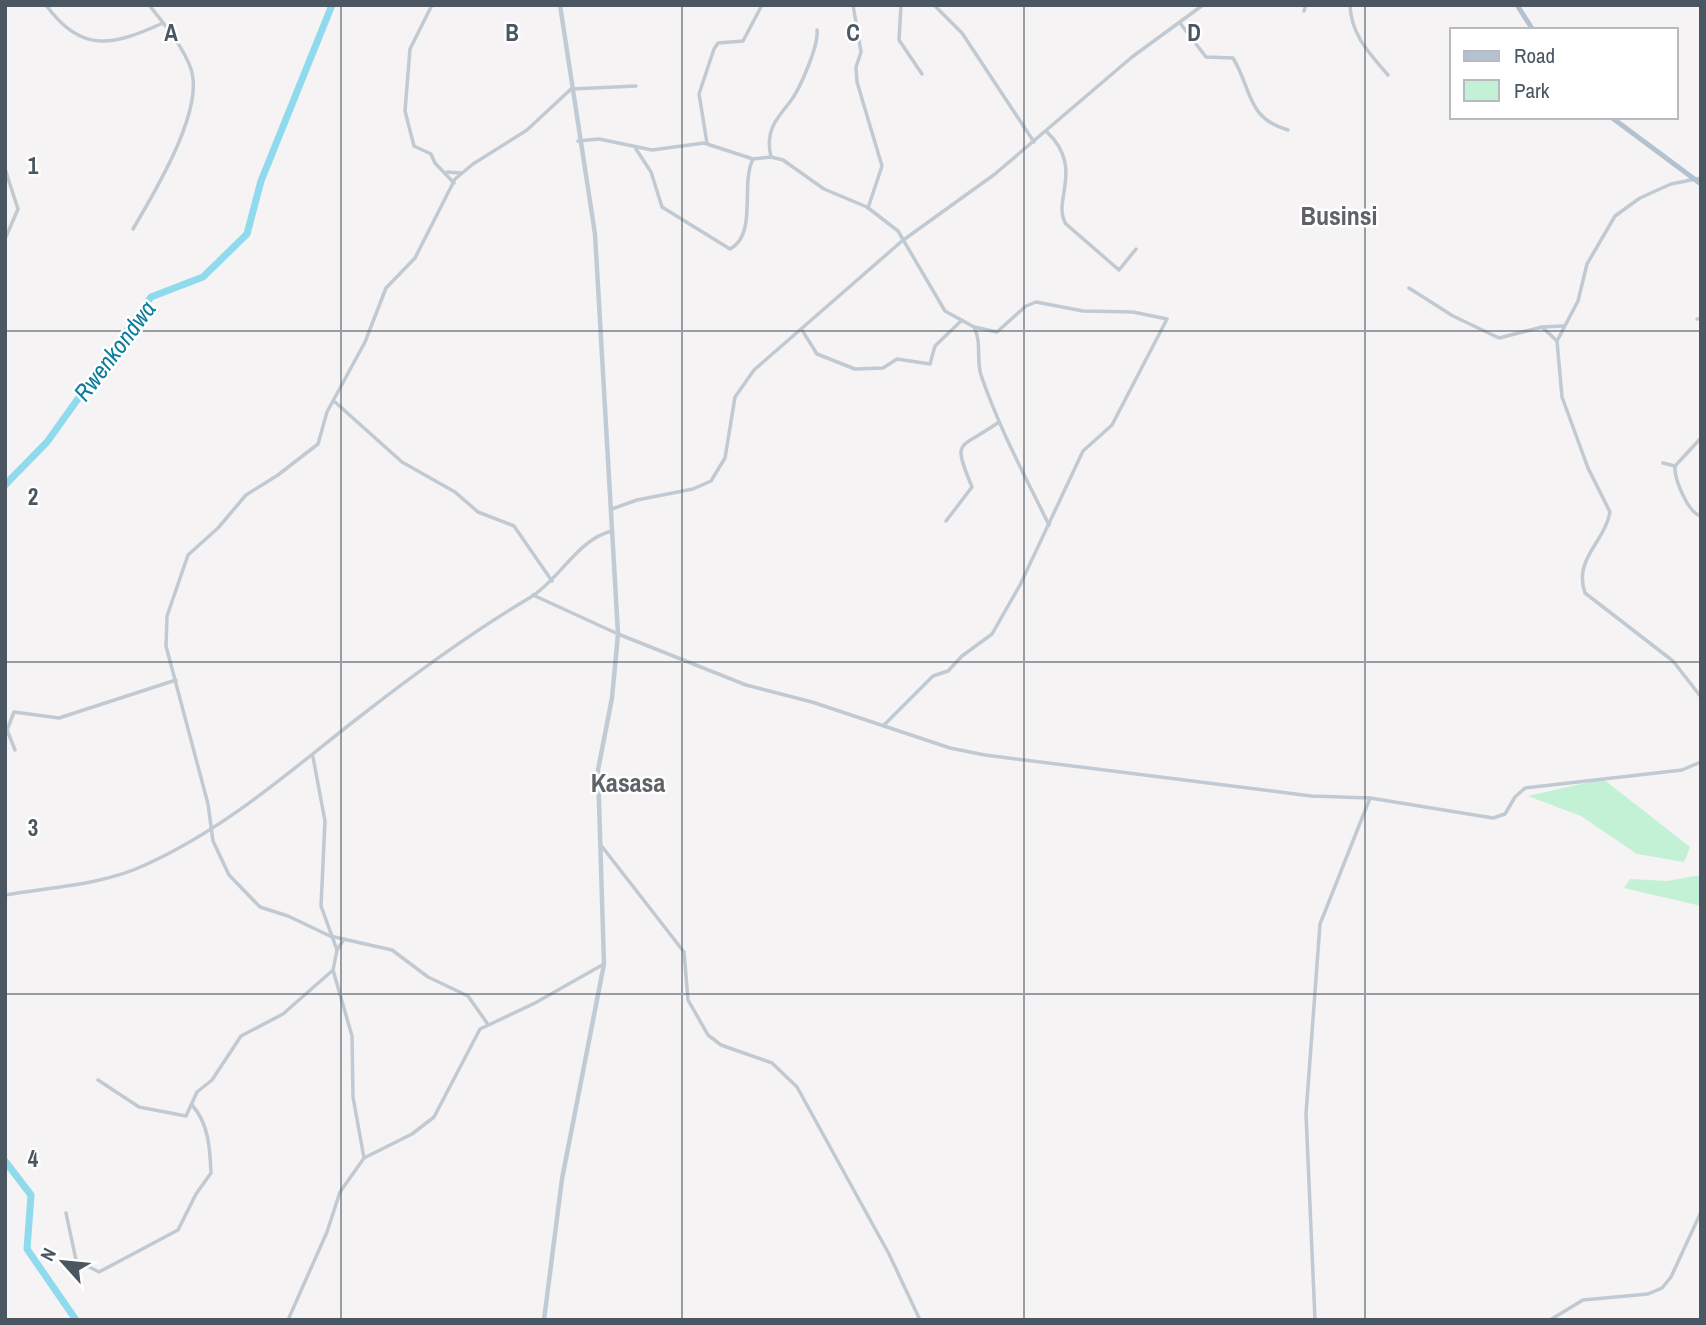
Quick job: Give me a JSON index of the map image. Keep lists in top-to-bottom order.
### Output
{
  "districts": ["Businsi", "Kasasa"],
  "water": ["Rwenkondwa"],
  "legend": ["Road", "Park"],
  "north": "top left",
  "grid": {
    "columns": [
      "A",
      "B",
      "C",
      "D"
    ],
    "rows": [
      "1",
      "2",
      "3",
      "4"
    ]
  }
}
